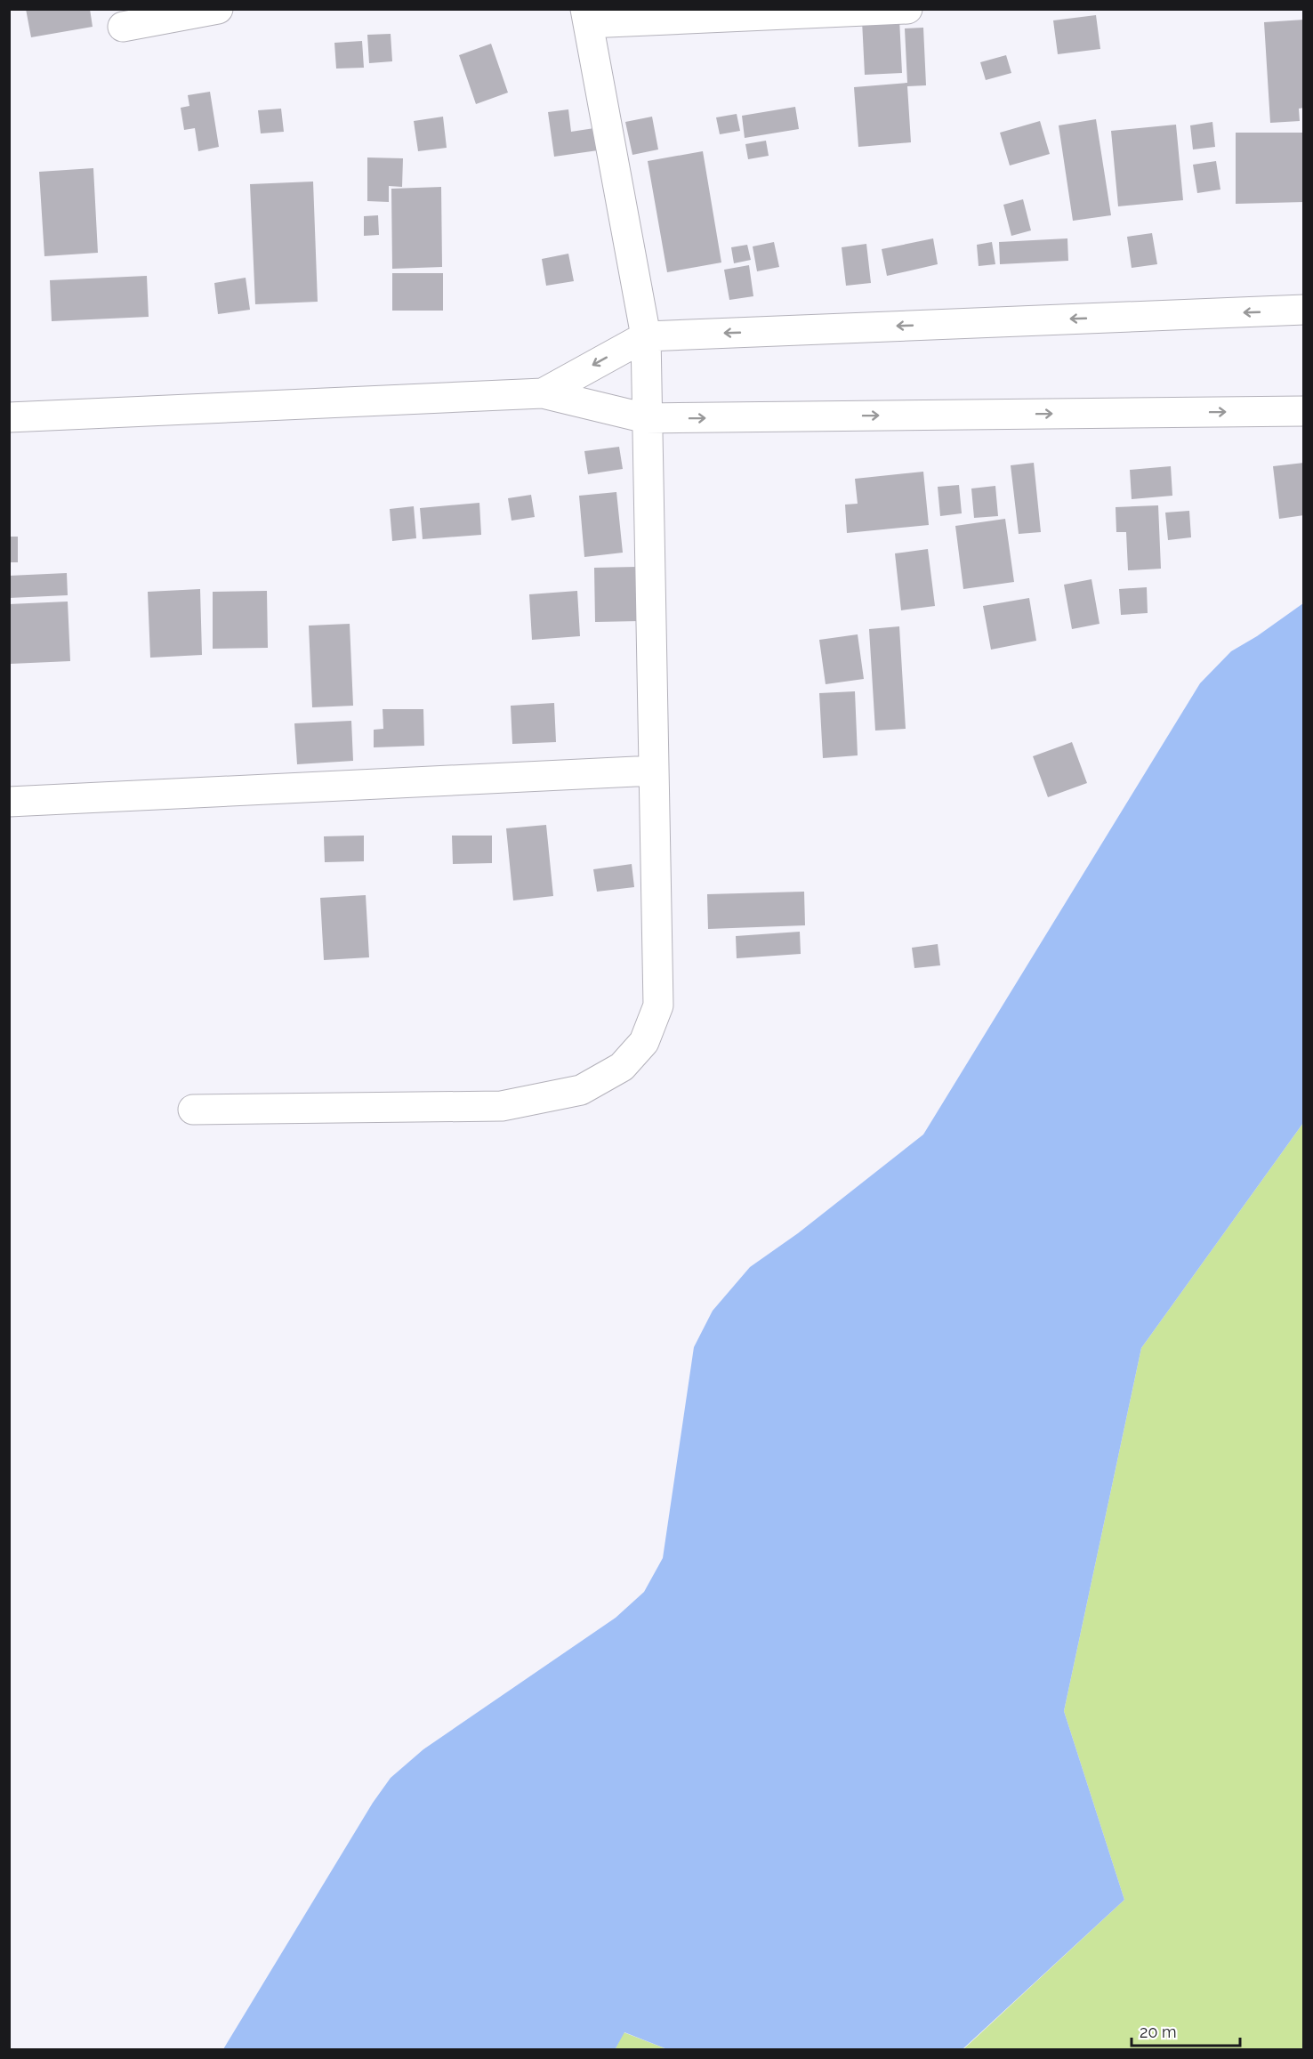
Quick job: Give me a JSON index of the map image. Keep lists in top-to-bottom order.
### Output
{
  "scale_bar": "20 m"
}
